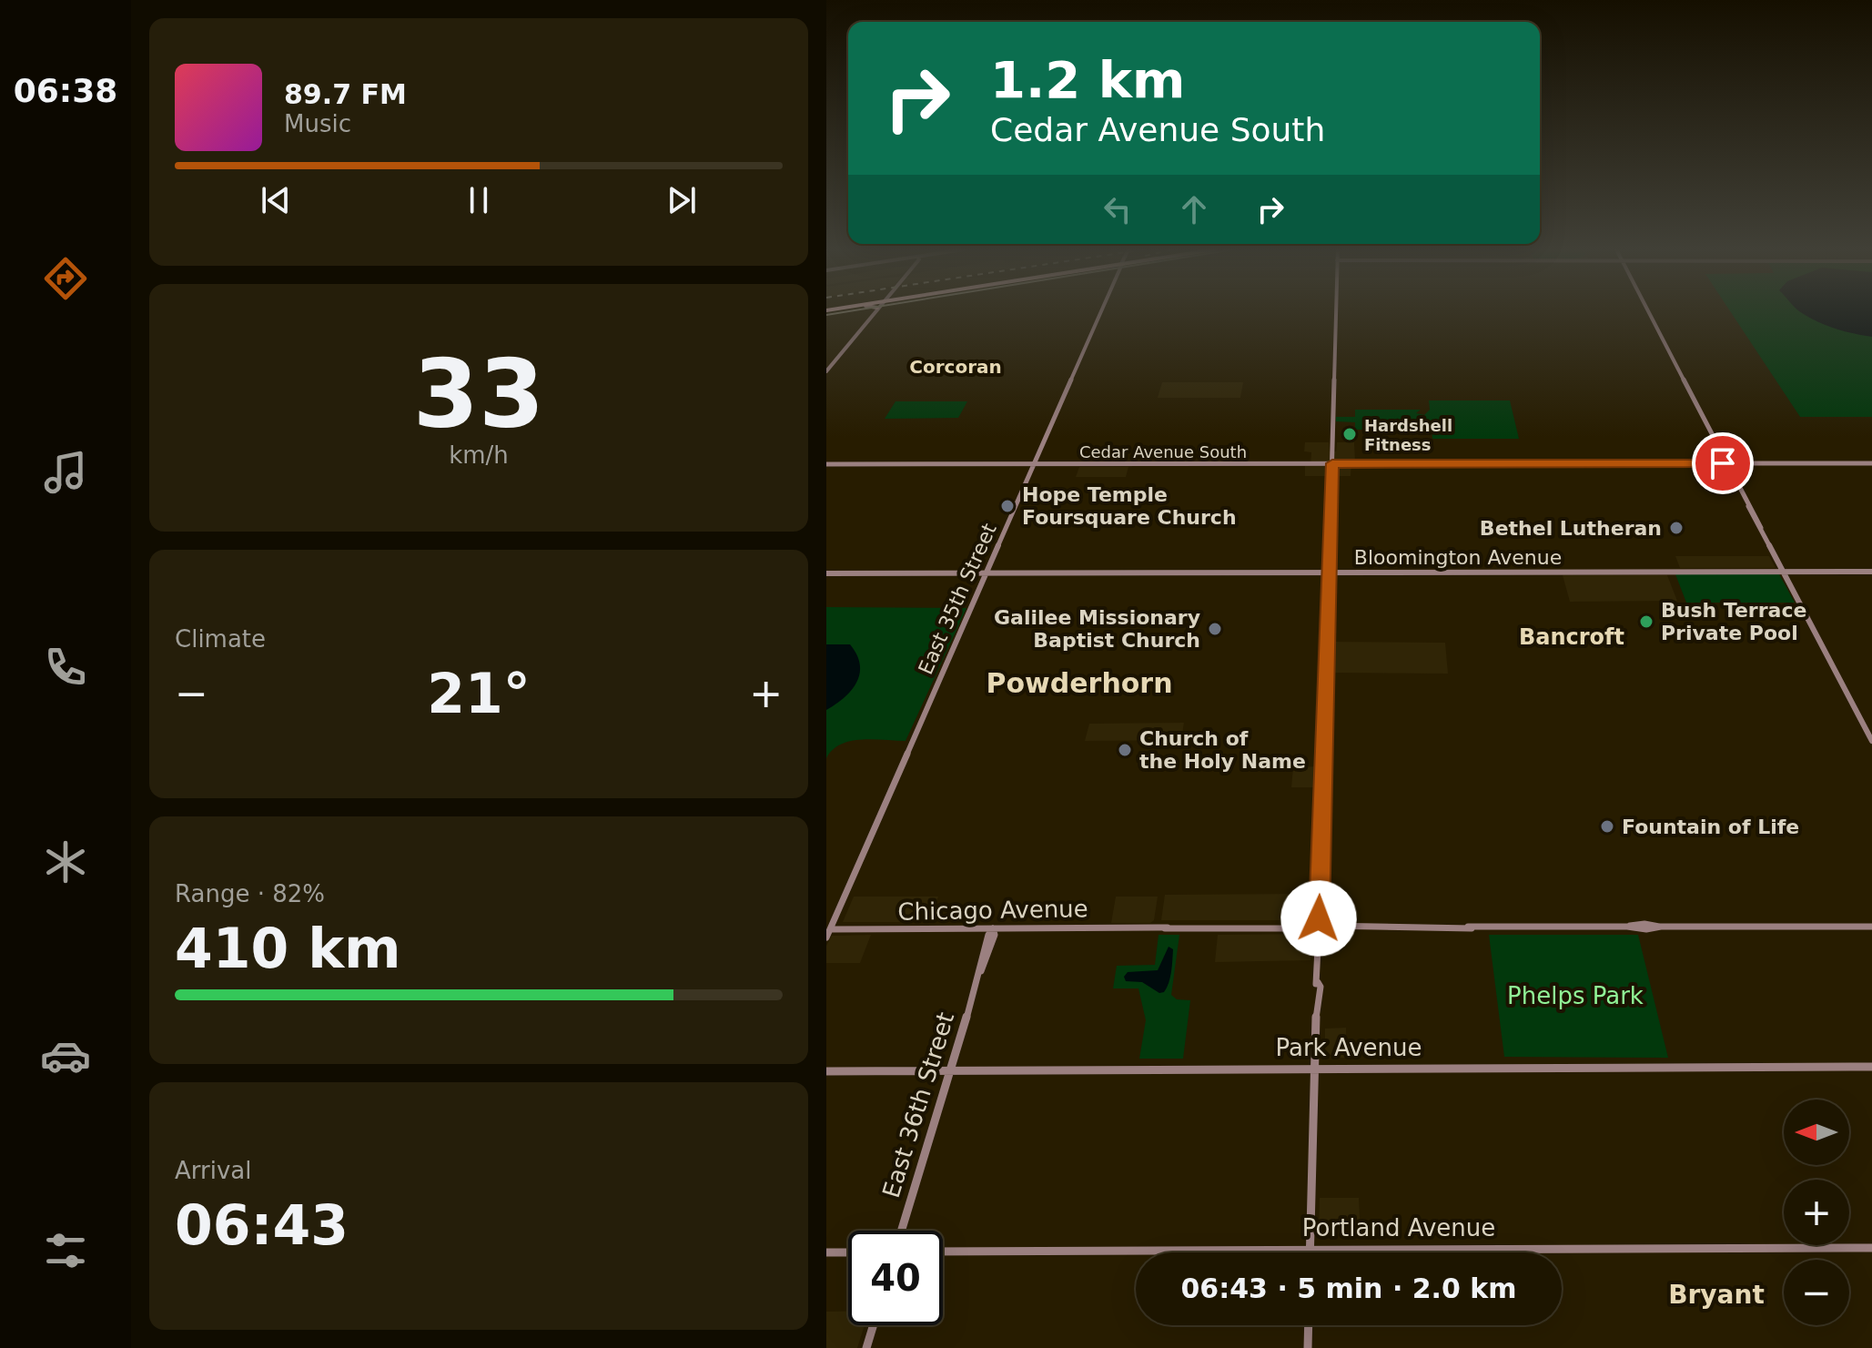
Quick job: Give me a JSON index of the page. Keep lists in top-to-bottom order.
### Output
{
  "streets": {
    "street": [
      "Cedar Avenue South",
      "Bloomington Avenue",
      "East 35th Street",
      "Chicago Avenue",
      "Park Avenue",
      "East 36th Street",
      "Portland Avenue"
    ]
  },
  "crossings": [
    ["Cedar Avenue South", "East 35th Street"],
    ["Bloomington Avenue", "East 35th Street"],
    ["East 35th Street", "Chicago Avenue"],
    ["Chicago Avenue", "East 36th Street"],
    ["Park Avenue", "East 36th Street"]
  ],
  "districts": [
    "Corcoran",
    "Bancroft",
    "Powderhorn",
    "Bryant"
  ],
  "parks": ["Phelps Park"],
  "places": [
    "Hardshell Fitness",
    "Hope Temple Foursquare Church",
    "Bethel Lutheran",
    "Bush Terrace Private Pool",
    "Galilee Missionary Baptist Church",
    "Church of the Holy Name",
    "Fountain of Life"
  ],
  "north": "left",
  "page": {
    "tabs": "06:38",
    "turn": ["1.2 km", "Cedar Avenue South"],
    "song": ["89.7 FM", "Music"],
    "tile": [
      ["33", "km/h"],
      "Climate",
      ["Range · 82%", "410 km"],
      ["Arrival", "06:43"]
    ],
    "heat": ["−", "21°", "+"],
    "map_buttons": ["+", "−"],
    "limit": "40",
    "trip": "06:43 · 5 min · 2.0 km"
  }
}
